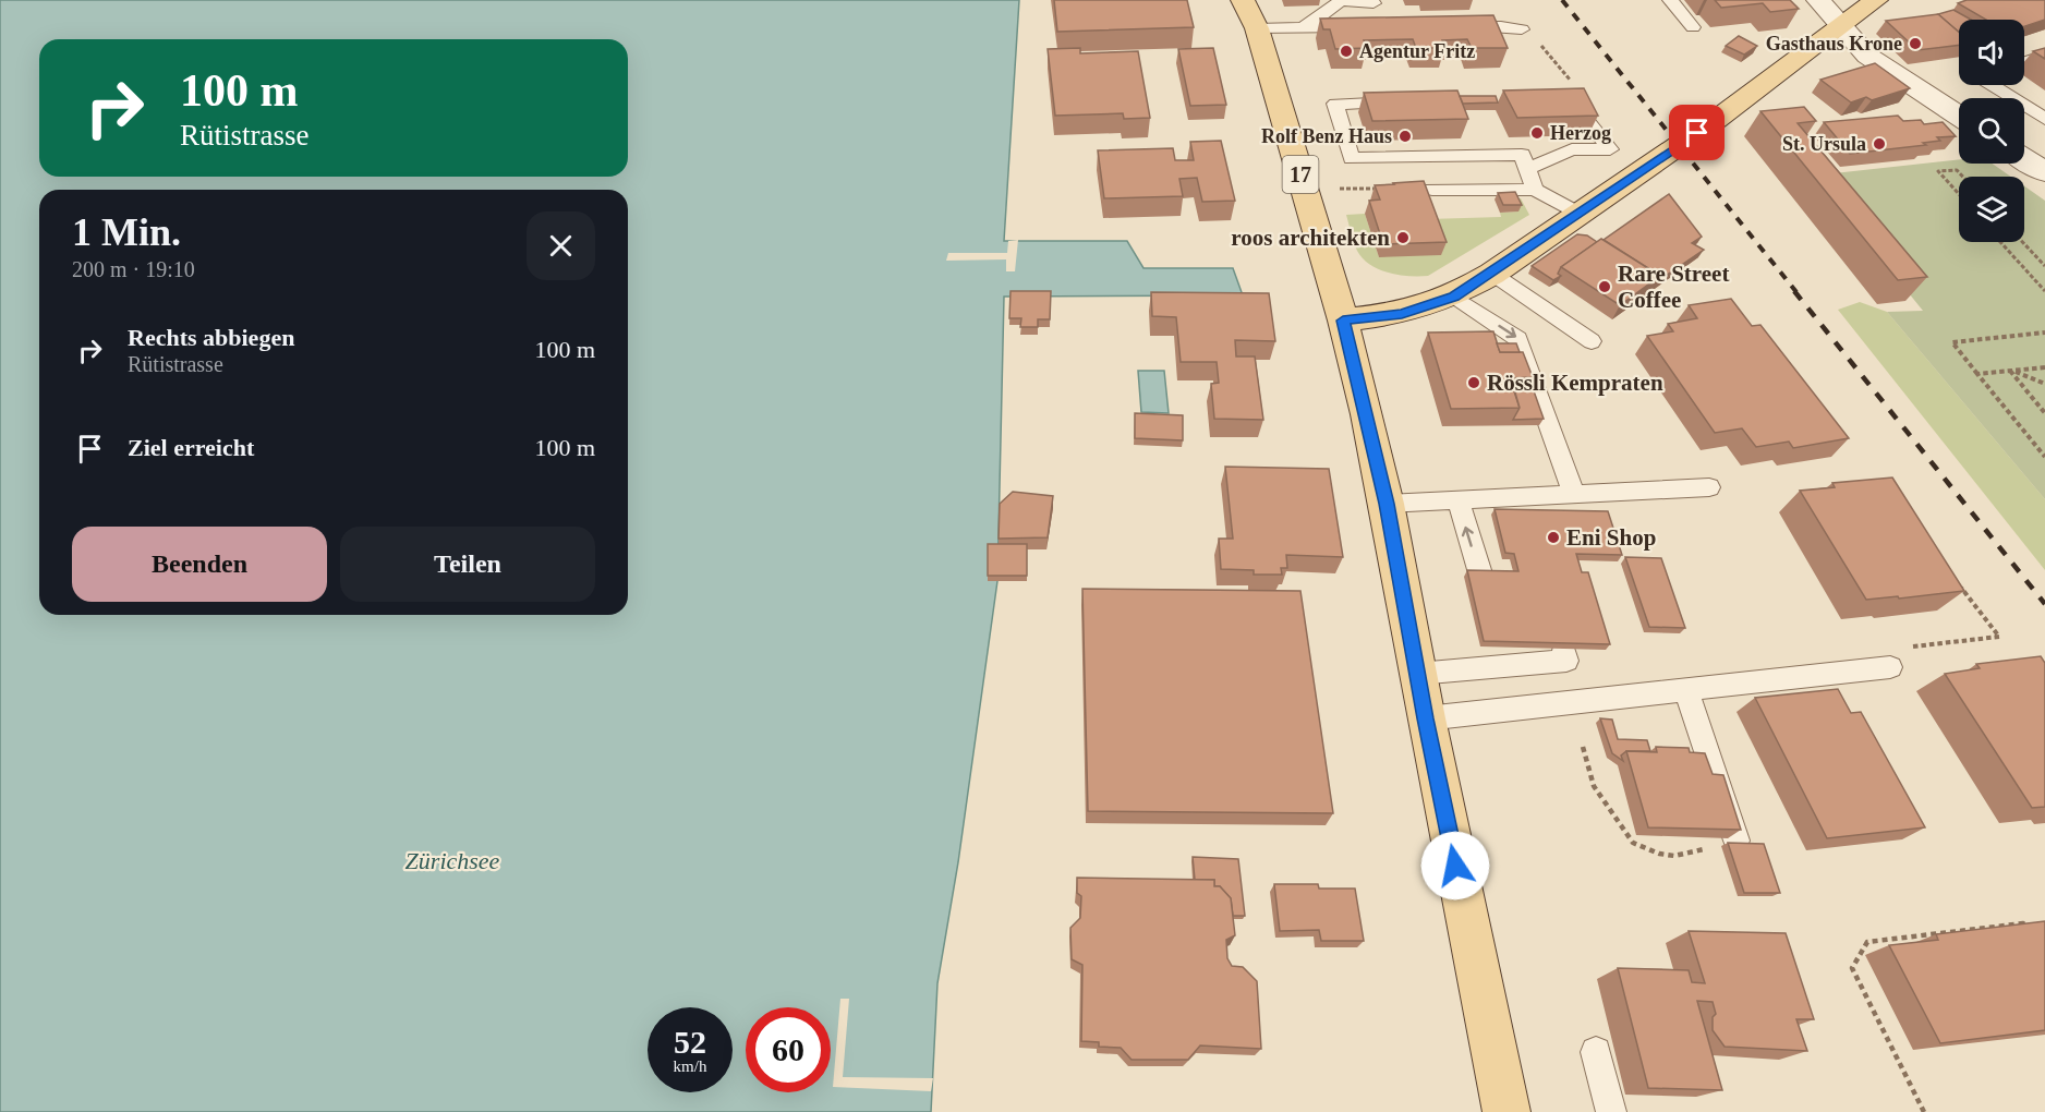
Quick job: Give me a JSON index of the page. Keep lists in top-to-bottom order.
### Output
{
  "streets": {
    "main road": ["17"]
  },
  "water": ["Zürichsee"],
  "places": [
    "Gasthaus Krone",
    "Agentur Fritz",
    "Herzog",
    "Rolf Benz Haus",
    "St. Ursula",
    "roos architekten",
    "Rare Street Coffee",
    "Rössli Kempraten",
    "Eni Shop"
  ],
  "page": {
    "turn": ["100 m", "Rütistrasse"],
    "heading": ["1 Min.", "200 m · 19:10"],
    "list": [
      {
        "name": "Rechts abbiegen",
        "note": "Rütistrasse",
        "value": "100 m"
      },
      {
        "name": "Ziel erreicht",
        "value": "100 m"
      }
    ],
    "buttons": ["Beenden", "Teilen"],
    "speed": "52 km/h",
    "limit": "60"
  }
}
